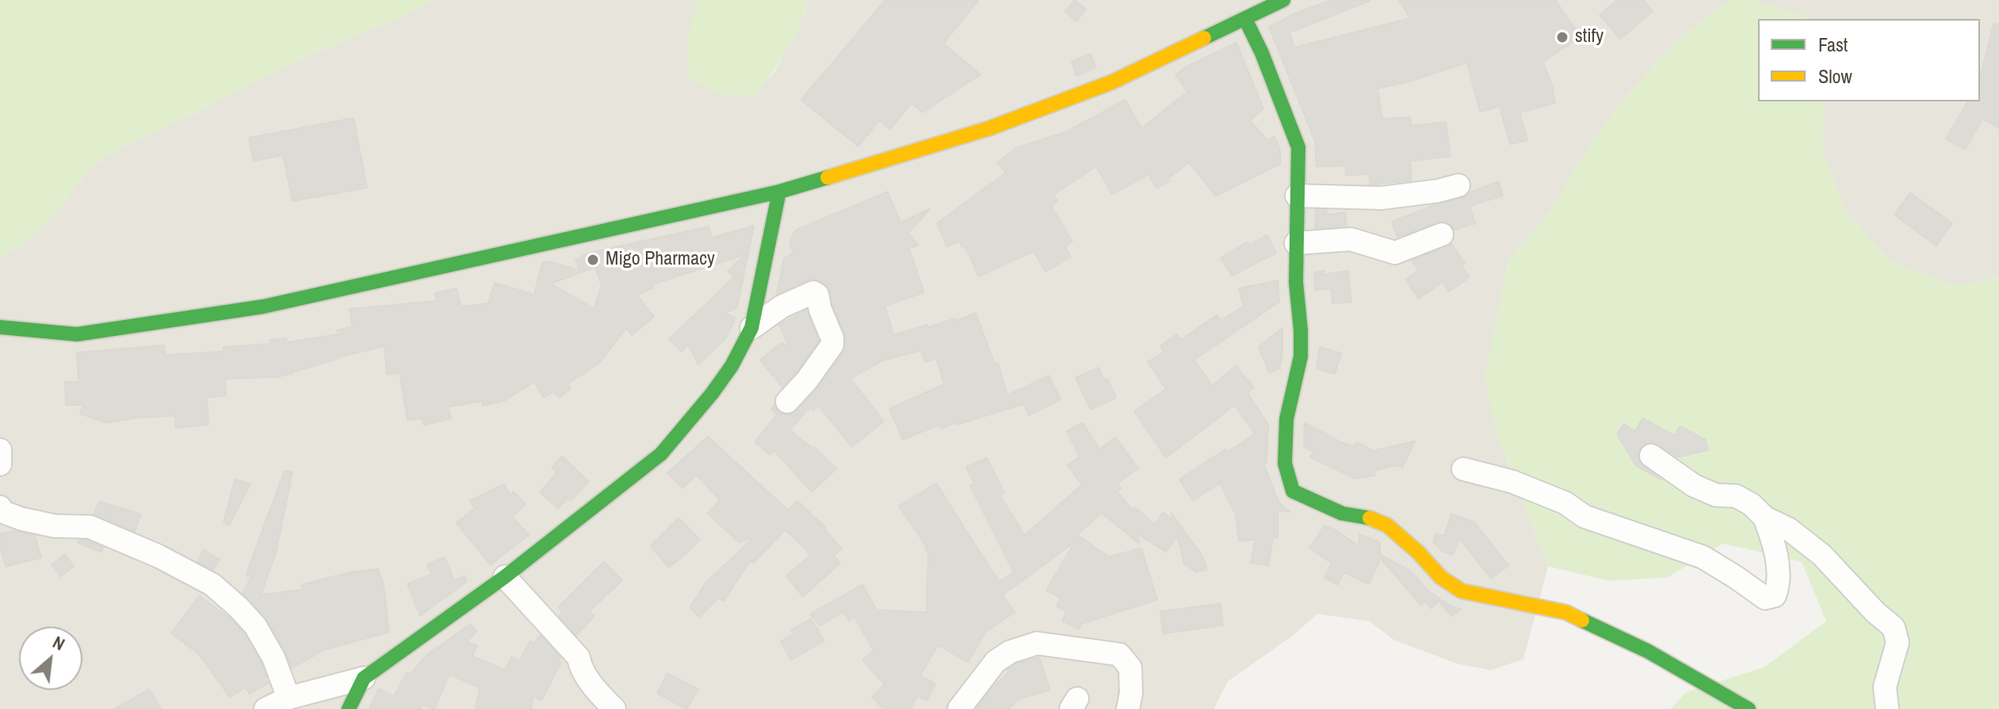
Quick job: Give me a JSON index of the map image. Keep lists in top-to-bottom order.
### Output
{
  "places": ["stify", "Migo Pharmacy"],
  "legend": ["Fast", "Slow"],
  "north": "top right"
}
